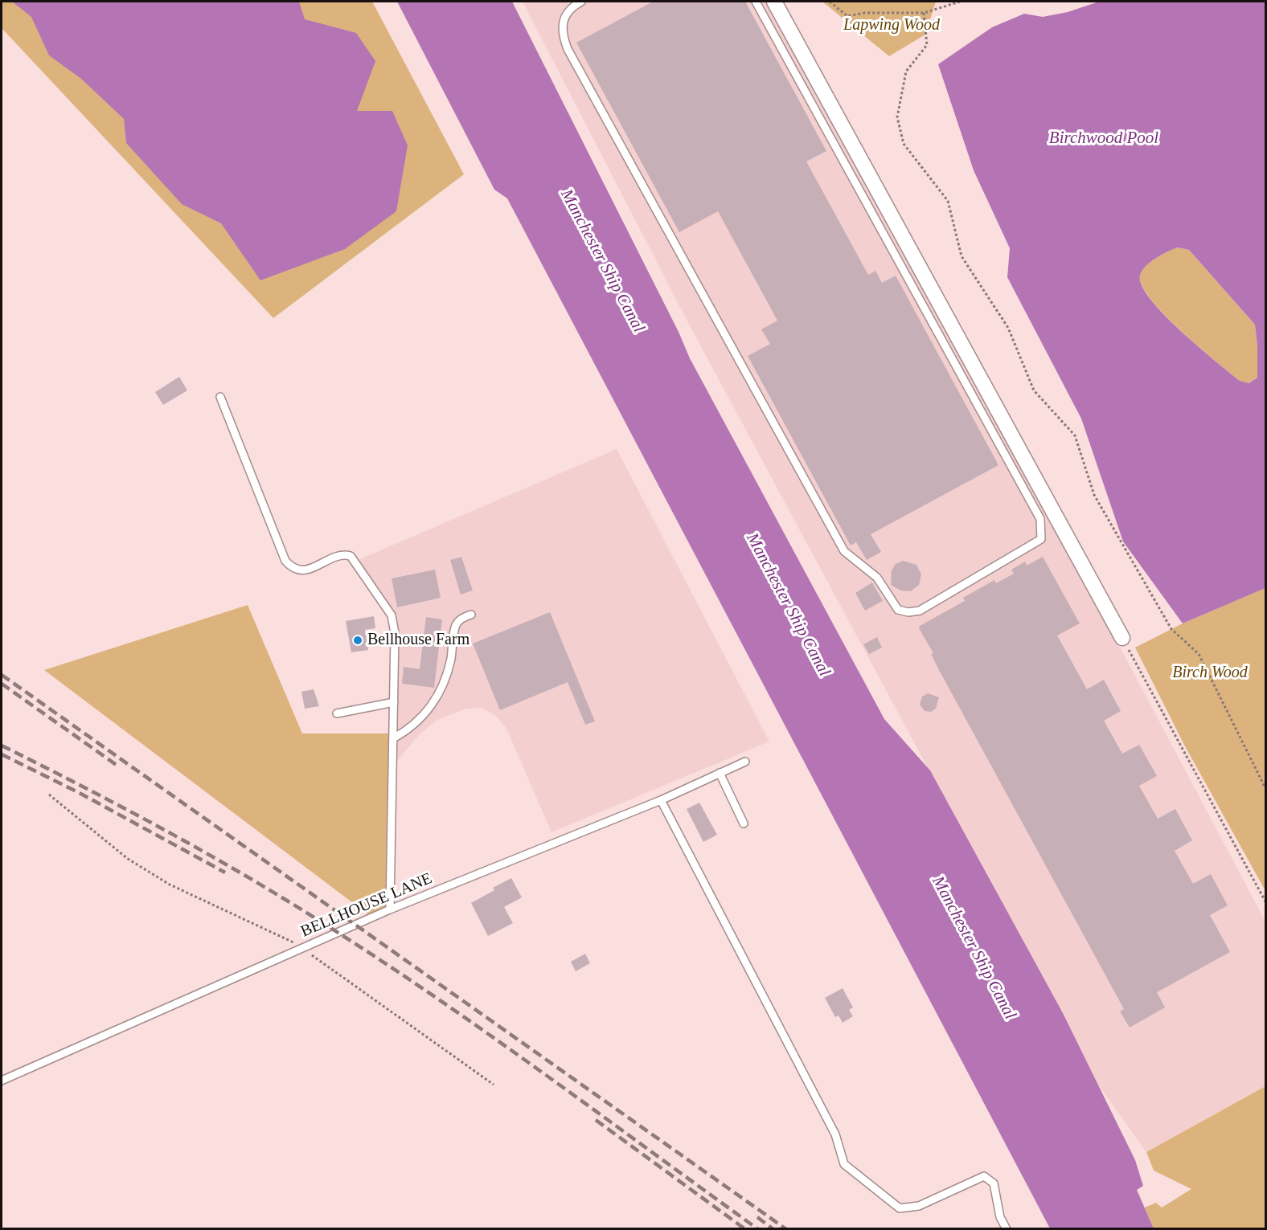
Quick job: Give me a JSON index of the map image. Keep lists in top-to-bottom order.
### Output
{
  "streets": {
    "lane": ["BELLHOUSE LANE"]
  },
  "water": ["Birchwood Pool", "Manchester Ship Canal"],
  "parks": ["Lapwing Wood", "Birch Wood"],
  "places": ["Bellhouse Farm"]
}
